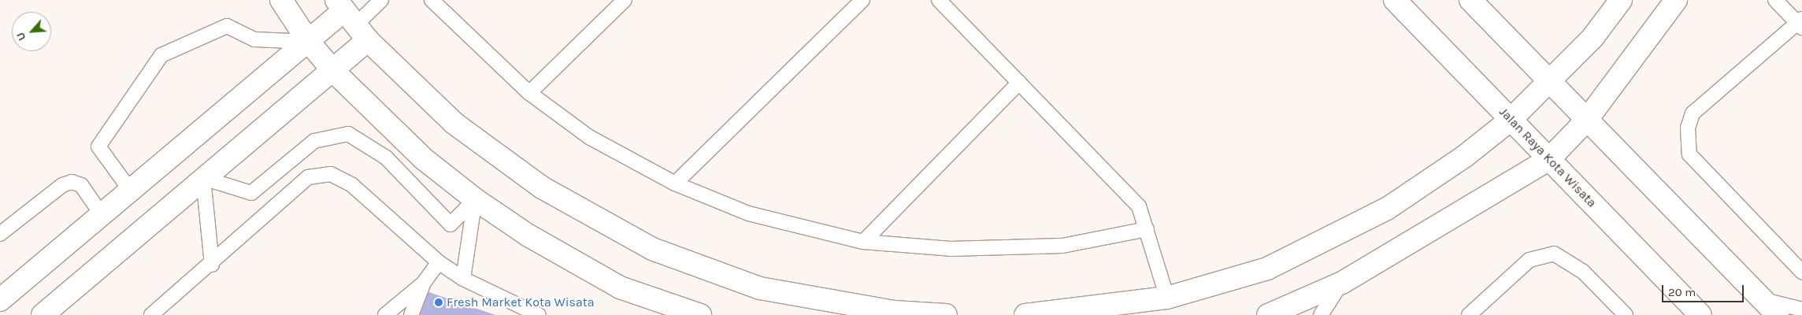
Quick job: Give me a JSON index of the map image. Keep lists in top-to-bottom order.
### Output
{
  "streets": {
    "street": ["Jalan Raya Kota Wisata"]
  },
  "places": ["Fresh Market Kota Wisata"],
  "scale_bar": "20 m",
  "north": "bottom left"
}
